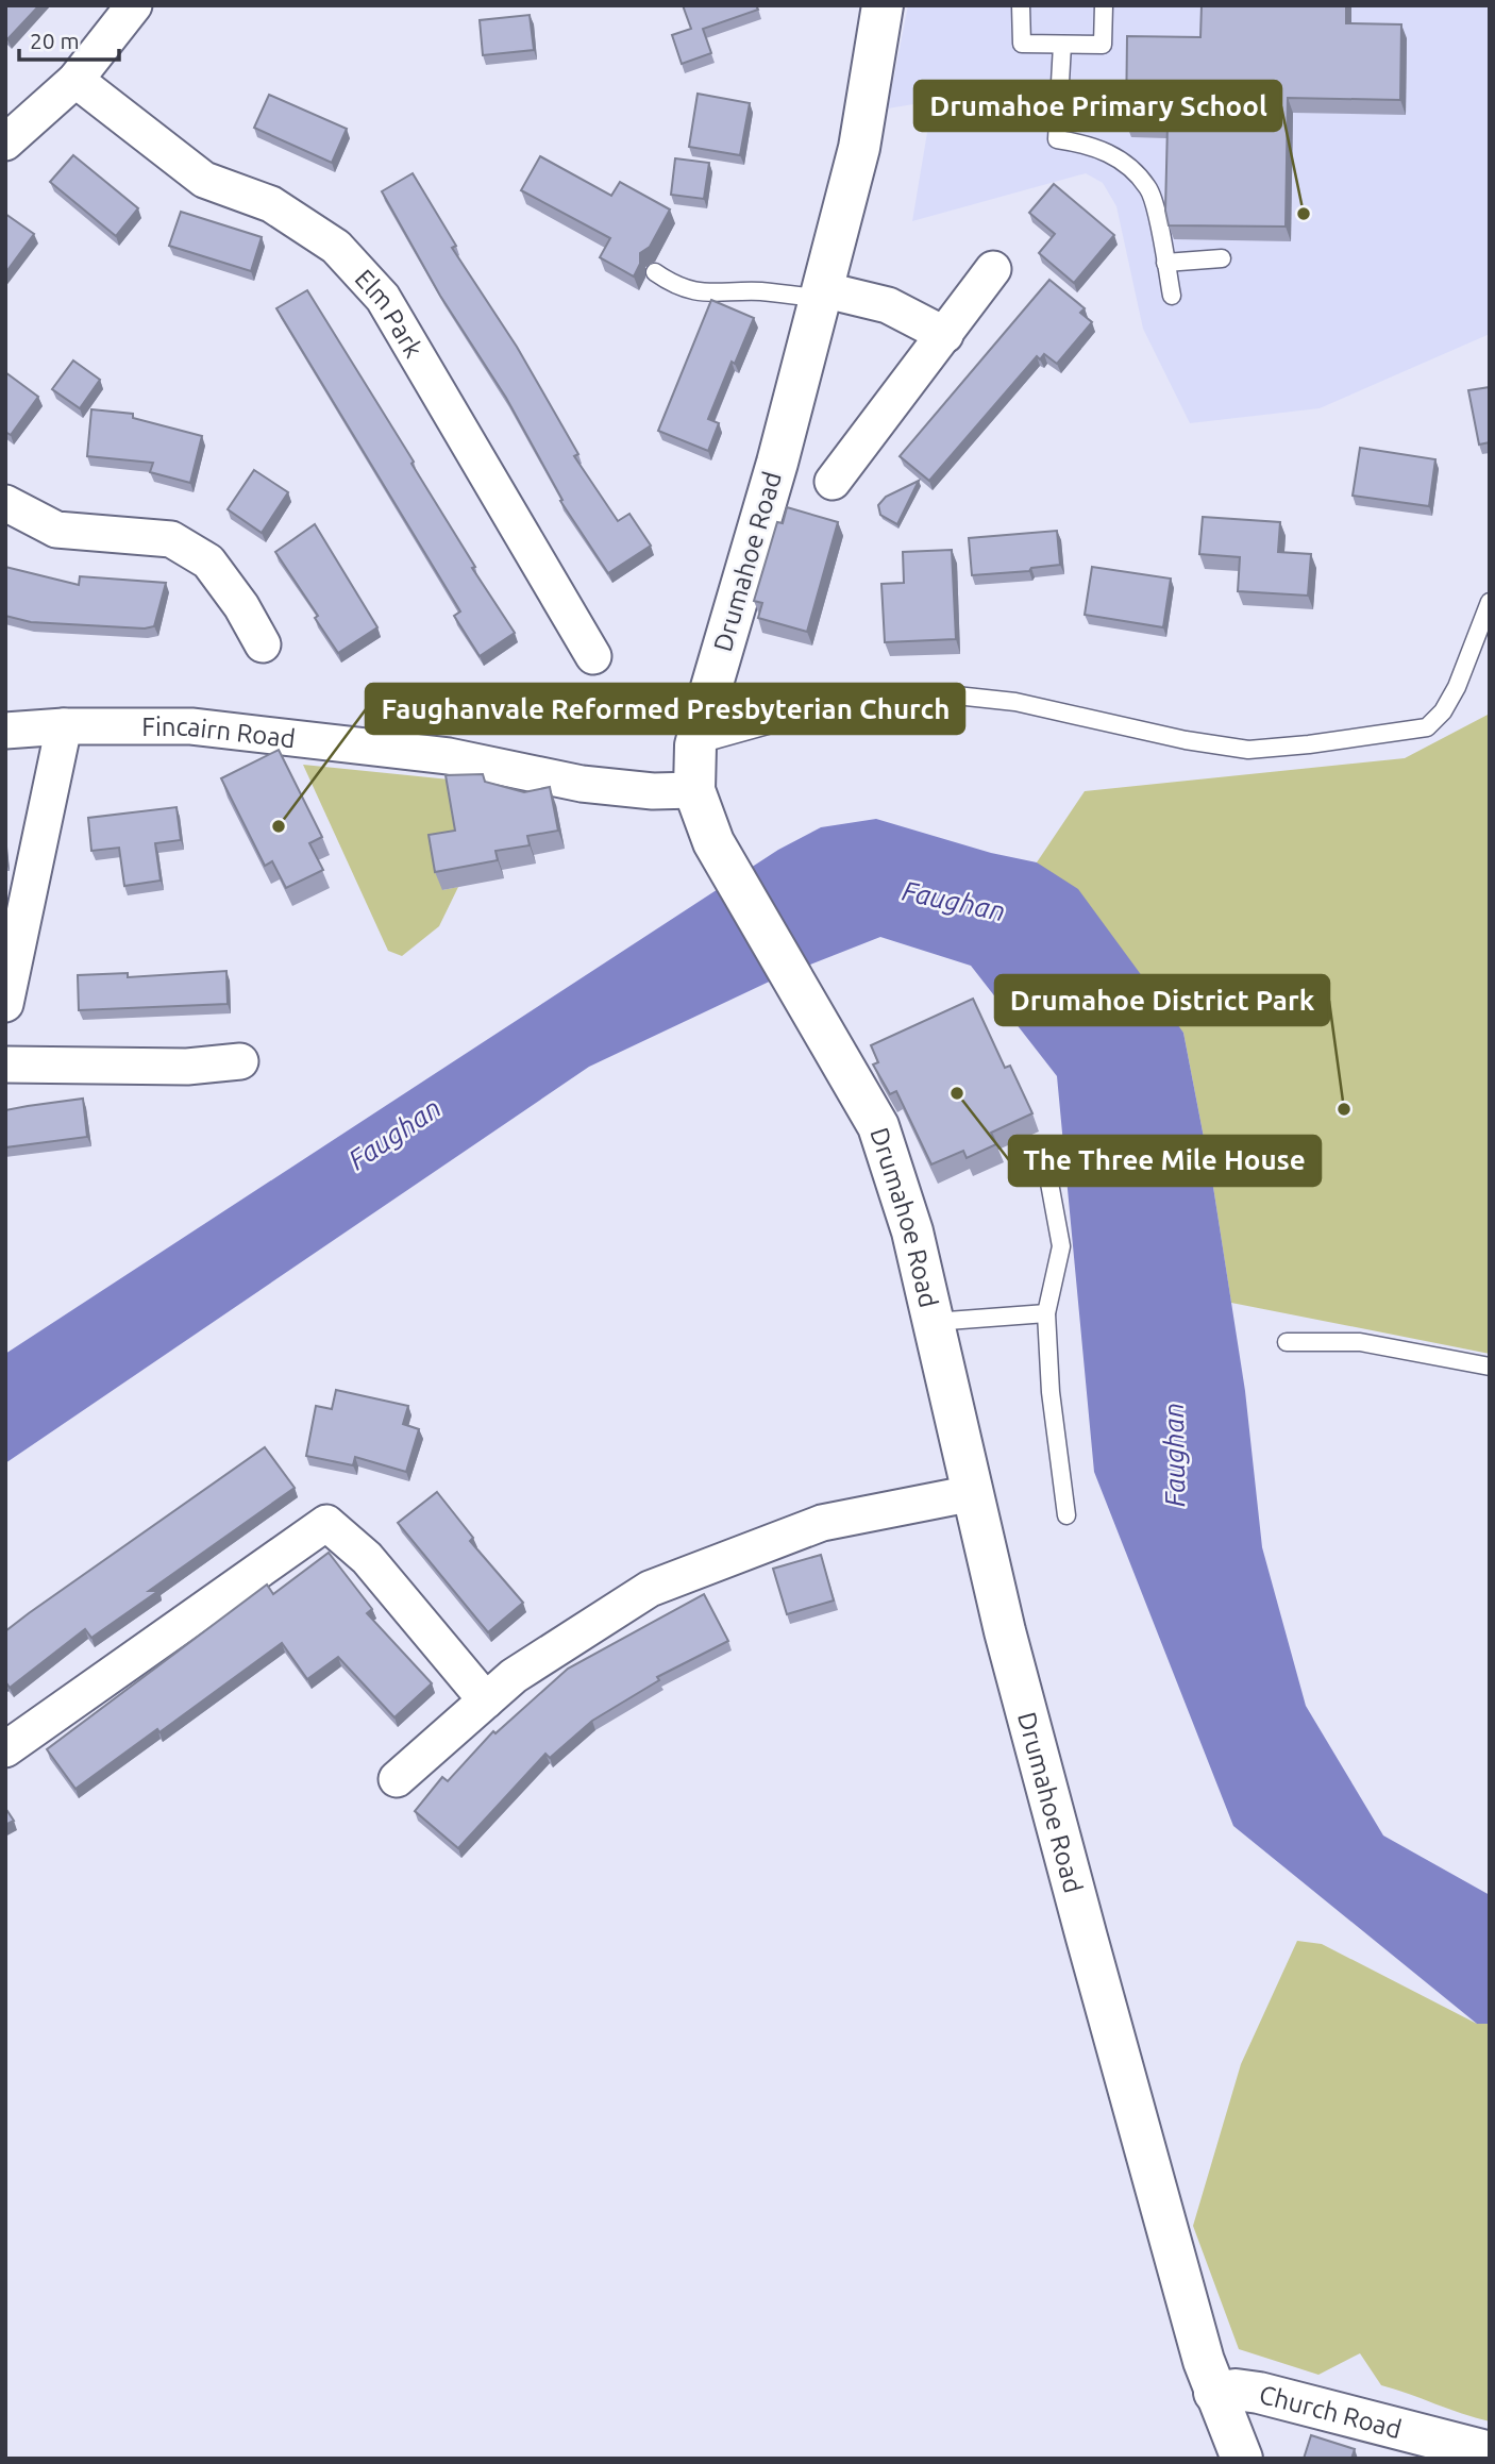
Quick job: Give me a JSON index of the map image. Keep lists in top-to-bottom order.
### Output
{
  "streets": {
    "street": [
      "Elm Park",
      "Drumahoe Road",
      "Fincairn Road",
      "Church Road"
    ]
  },
  "crossings": [
    ["Drumahoe Road", "Fincairn Road"],
    ["Drumahoe Road", "Church Road"]
  ],
  "water": ["Faughan"],
  "places": [
    "Drumahoe Primary School",
    "Faughanvale Reformed Presbyterian Church",
    "The Three Mile House",
    "Drumahoe District Park"
  ],
  "scale_bar": "20 m"
}
